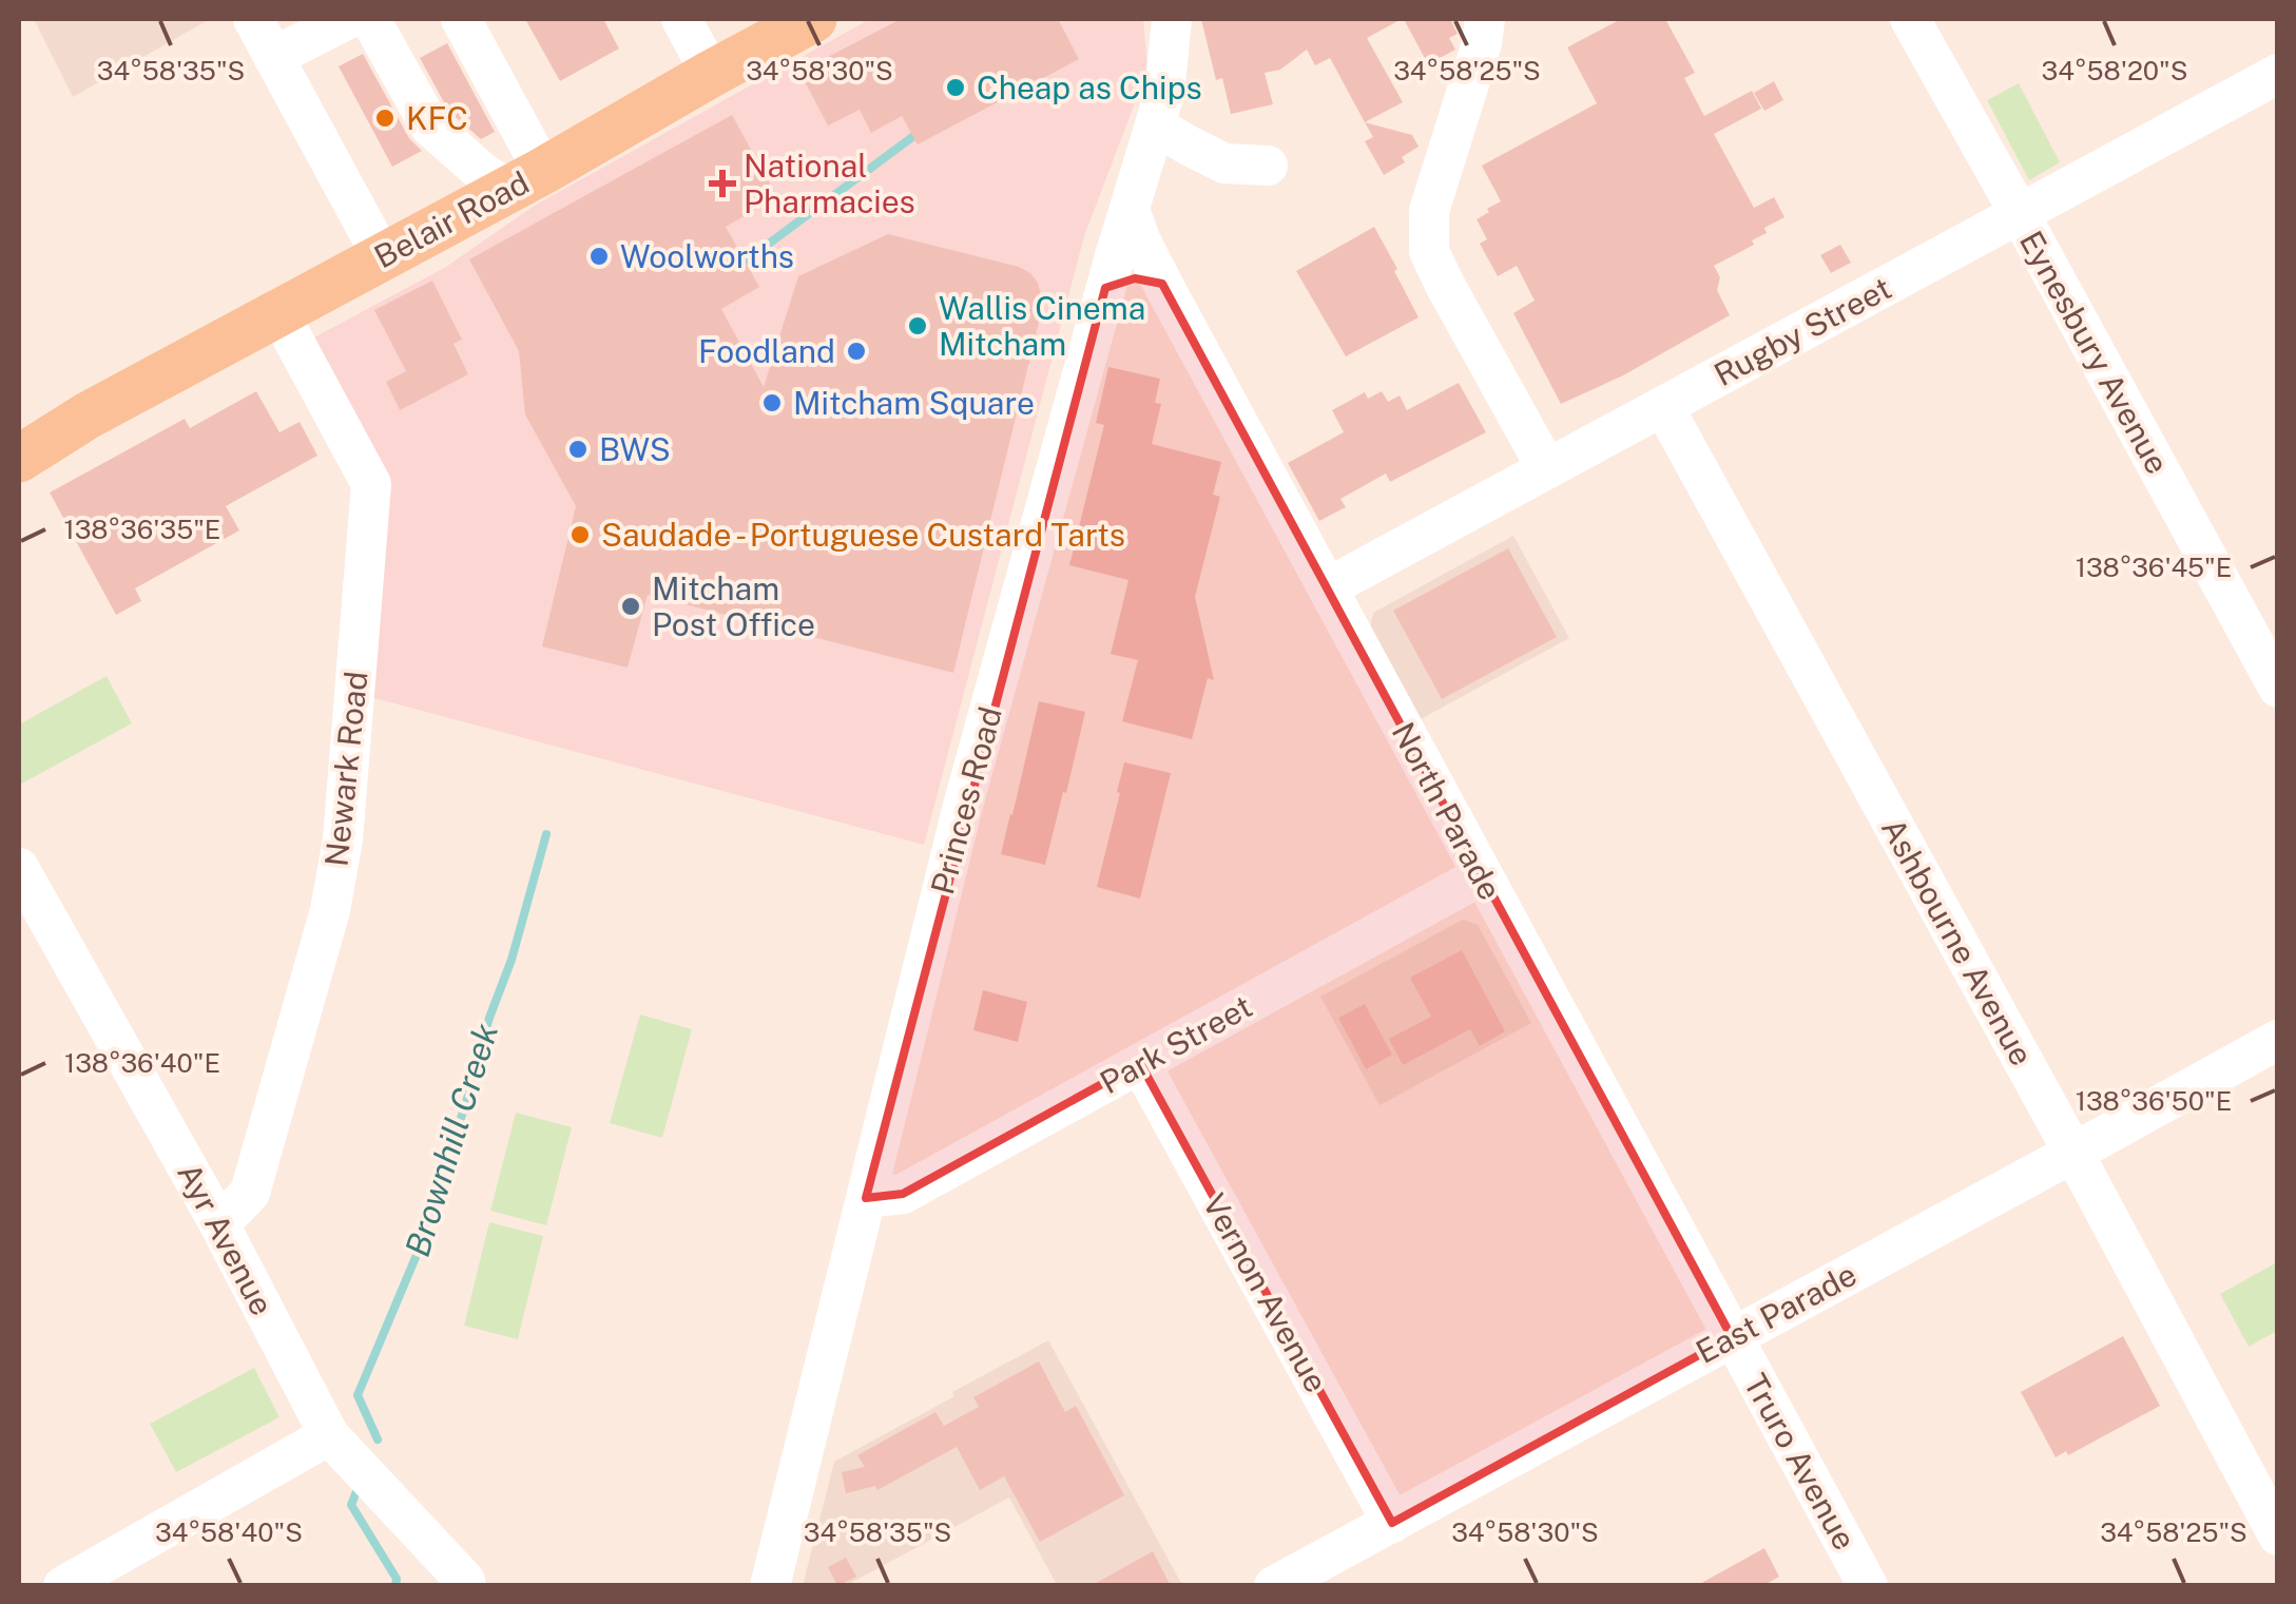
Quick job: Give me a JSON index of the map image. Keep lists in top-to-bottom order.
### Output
{
  "streets": {
    "main road": ["Belair Road"],
    "street": [
      "Rugby Street",
      "Eynesbury Avenue",
      "Newark Road",
      "Princes Road",
      "North Parade",
      "Ashbourne Avenue",
      "Park Street",
      "Ayr Avenue",
      "Vernon Avenue",
      "East Parade",
      "Truro Avenue"
    ]
  },
  "crossings": [
    ["Belair Road", "Newark Road"],
    ["Rugby Street", "Eynesbury Avenue"],
    ["Rugby Street", "North Parade"],
    ["Rugby Street", "Ashbourne Avenue"],
    ["Newark Road", "Ayr Avenue"],
    ["Princes Road", "North Parade"],
    ["Princes Road", "Park Street"],
    ["North Parade", "Park Street"],
    ["North Parade", "East Parade"],
    ["North Parade", "Truro Avenue"],
    ["Ashbourne Avenue", "East Parade"],
    ["Park Street", "Vernon Avenue"],
    ["Vernon Avenue", "East Parade"],
    ["East Parade", "Truro Avenue"]
  ],
  "water": ["Brownhill Creek"],
  "places": {
    "other": [
      "Cheap as Chips",
      "KFC",
      "Woolworths",
      "Wallis Cinema Mitcham",
      "Foodland",
      "Mitcham Square",
      "BWS",
      "Saudade - Portuguese Custard Tarts",
      "Mitcham Post Office"
    ],
    "health": ["National Pharmacies"]
  },
  "coordinates": [
    "34°58'35\"S",
    "34°58'30\"S",
    "34°58'25\"S",
    "34°58'20\"S",
    "138°36'35\"E",
    "138°36'45\"E",
    "138°36'40\"E",
    "138°36'50\"E",
    "34°58'40\"S"
  ]
}
